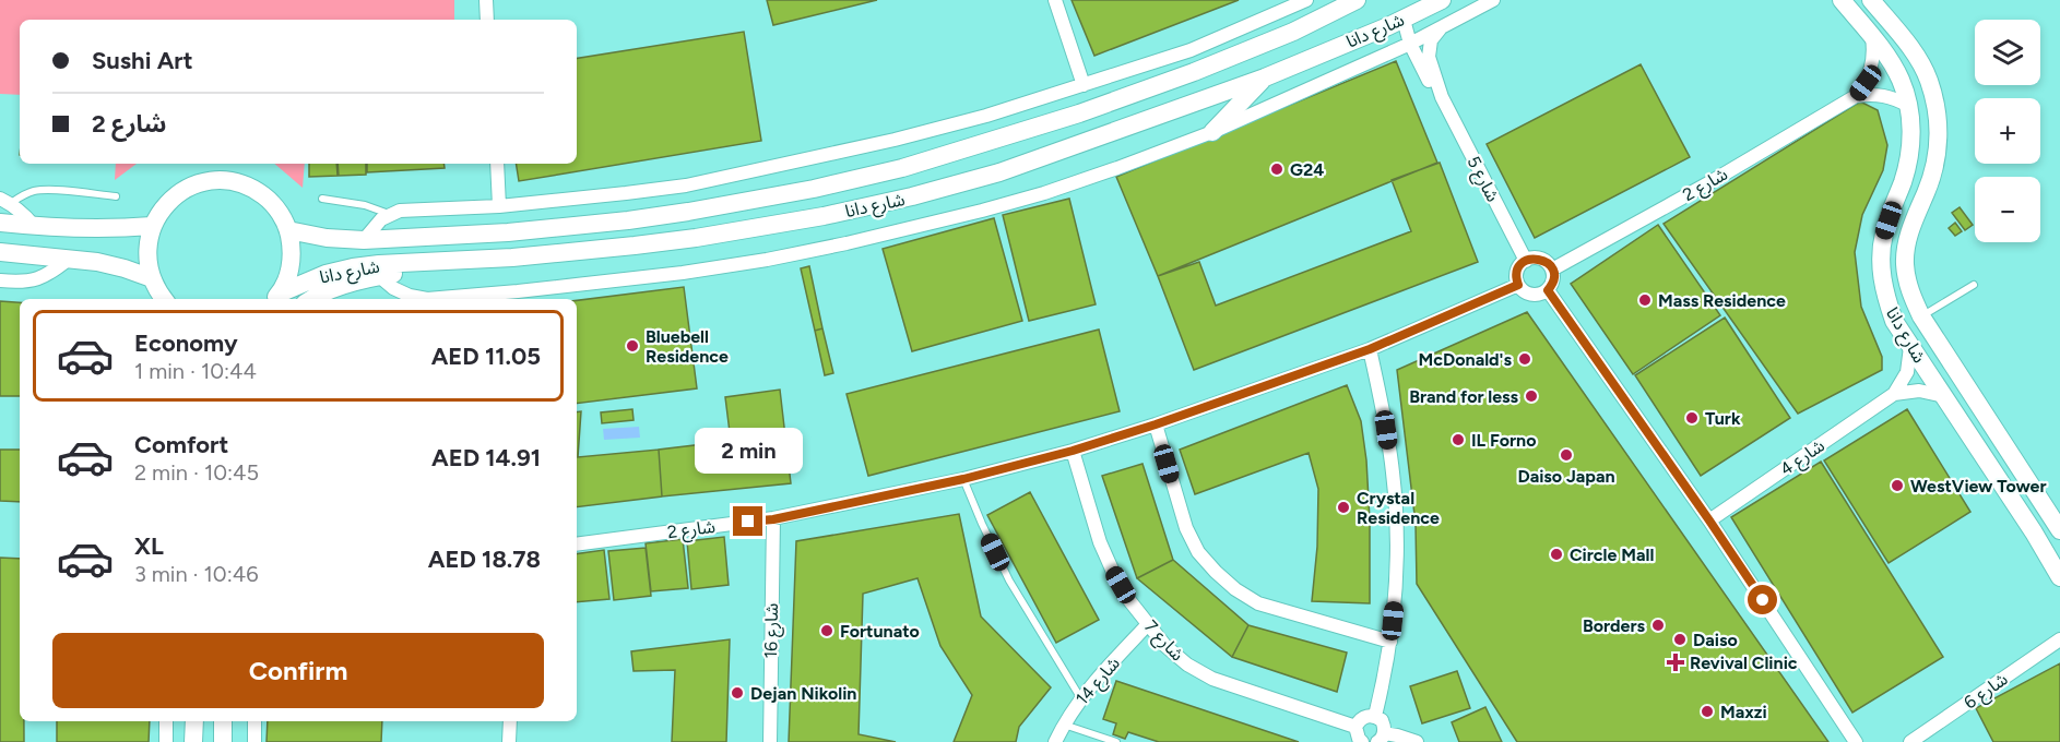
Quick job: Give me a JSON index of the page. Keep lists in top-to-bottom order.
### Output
{
  "streets": {
    "street": [
      "شارع دانا",
      "شارع 5",
      "شارع 2",
      "شارع 4",
      "شارع 16",
      "شارع 7",
      "شارع 14",
      "شارع 6"
    ]
  },
  "crossings": [
    ["شارع دانا", "شارع 5"],
    ["شارع دانا", "شارع 2"],
    ["شارع دانا", "شارع 4"],
    ["شارع 5", "شارع 2"],
    ["شارع 2", "شارع 16"],
    ["شارع 2", "شارع 7"],
    ["شارع 7", "شارع 14"]
  ],
  "places": {
    "other": [
      "G24",
      "Mass Residence",
      "Bluebell Residence",
      "McDonald's",
      "Brand for less",
      "Turk",
      "IL Forno",
      "Daiso Japan",
      "WestView Tower",
      "Crystal Residence",
      "Circle Mall",
      "Borders",
      "Fortunato",
      "Daiso",
      "Dejan Nikolin",
      "Maxzi"
    ],
    "health": ["Revival Clinic"]
  },
  "page": {
    "map_buttons": ["+", "−"],
    "banner": ["Sushi Art", "شارع 2"],
    "list": [
      {
        "name": "Economy",
        "note": "1 min · 10:44",
        "value": "AED 11.05"
      },
      {
        "name": "Comfort",
        "note": "2 min · 10:45",
        "value": "AED 14.91"
      },
      {
        "name": "XL",
        "note": "3 min · 10:46",
        "value": "AED 18.78"
      }
    ],
    "bubble": "2 min",
    "buttons": "Confirm"
  }
}
